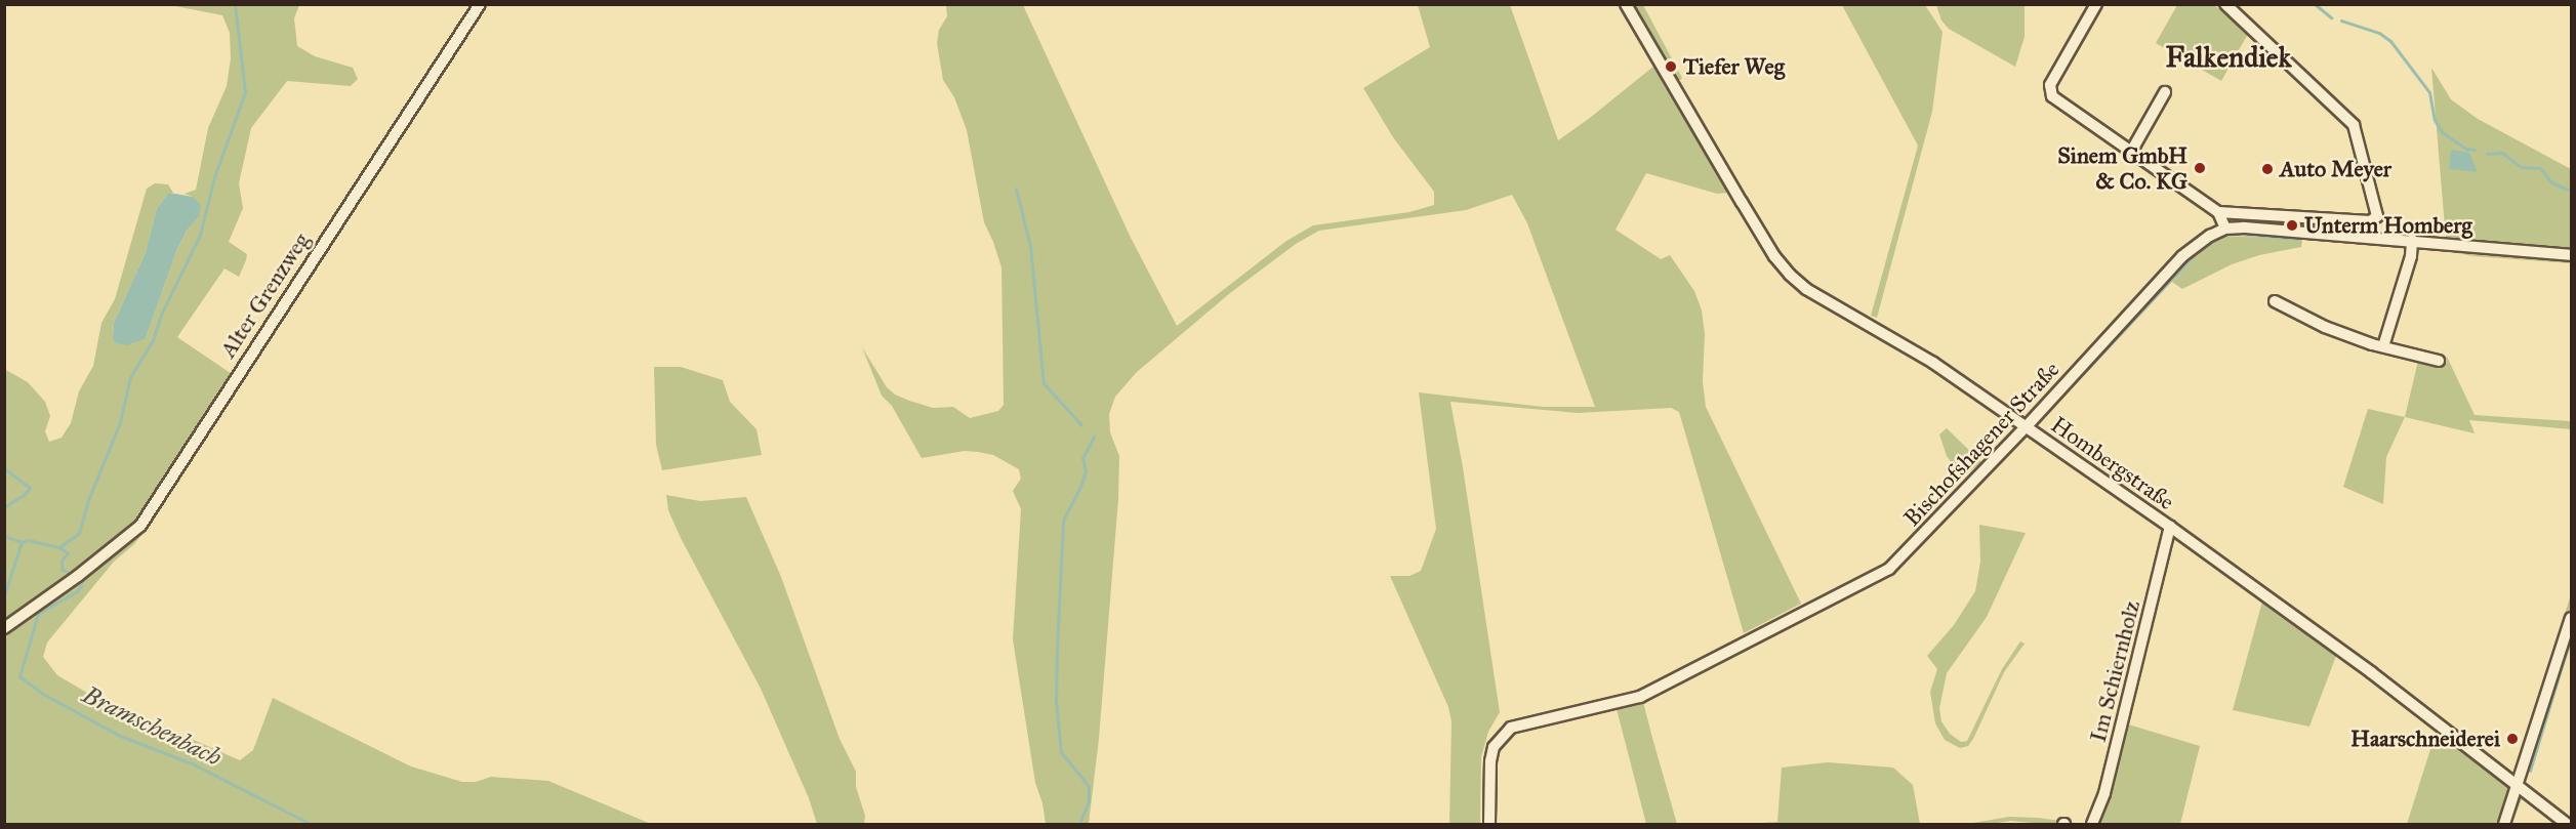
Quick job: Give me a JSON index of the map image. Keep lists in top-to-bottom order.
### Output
{
  "streets": {
    "street": [
      "Alter Grenzweg",
      "Bischofshagener Straße",
      "Hombergstraße",
      "Im Schiernholz"
    ]
  },
  "crossings": [
    ["Bischofshagener Straße", "Hombergstraße"],
    ["Hombergstraße", "Im Schiernholz"]
  ],
  "districts": ["Falkendiek"],
  "water": ["Bramschenbach"],
  "places": [
    "Tiefer Weg",
    "Sinem GmbH & Co. KG",
    "Auto Meyer",
    "Unterm Homberg",
    "Haarschneiderei"
  ]
}
